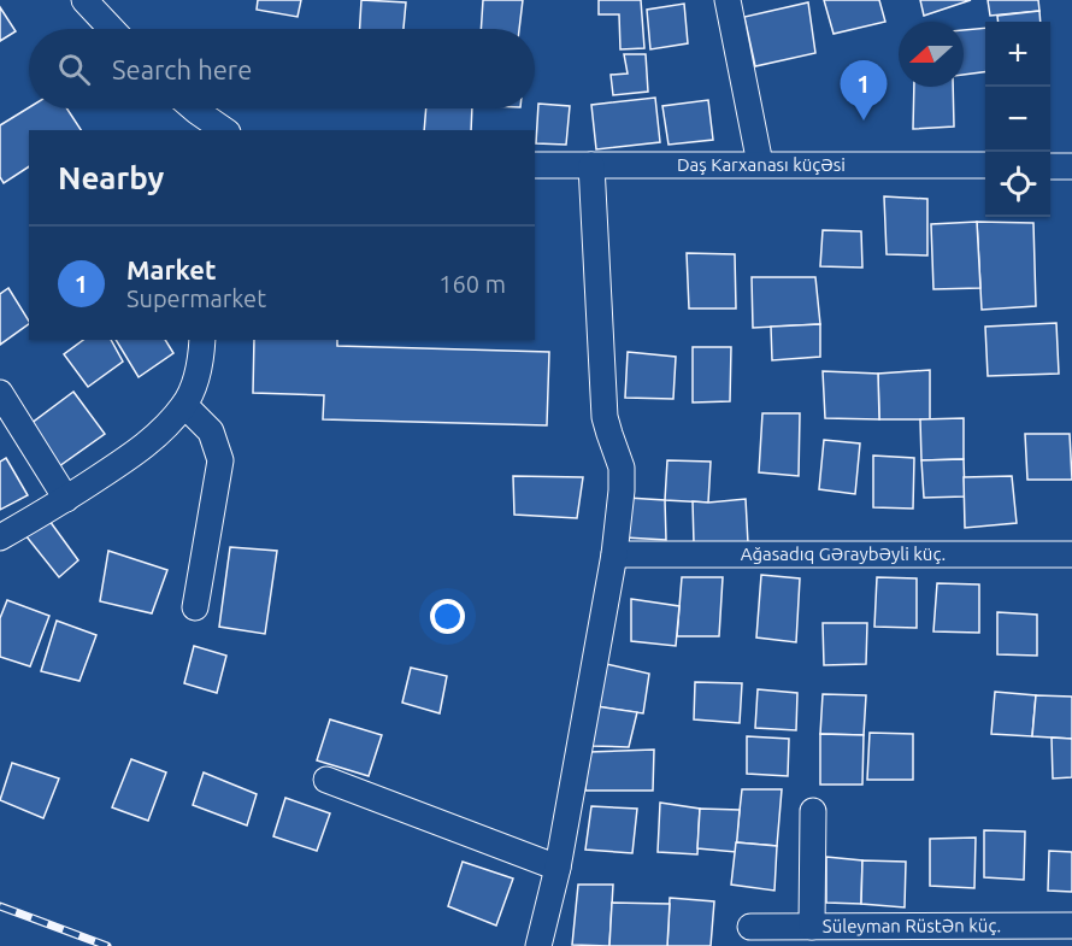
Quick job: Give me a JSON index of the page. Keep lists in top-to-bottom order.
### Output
{
  "streets": {
    "street": ["Daş Karxanası küçəsi", "Ağasadıq Gəraybəyli küç.", "Süleyman Rüstən küç."]
  },
  "north": "left",
  "page": {
    "map_buttons": ["+", "−"],
    "search": "Search here",
    "pins": "1",
    "heading": "Nearby",
    "list": [
      {
        "mark": "1",
        "name": "Market",
        "note": "Supermarket",
        "value": "160 m"
      }
    ]
  }
}
